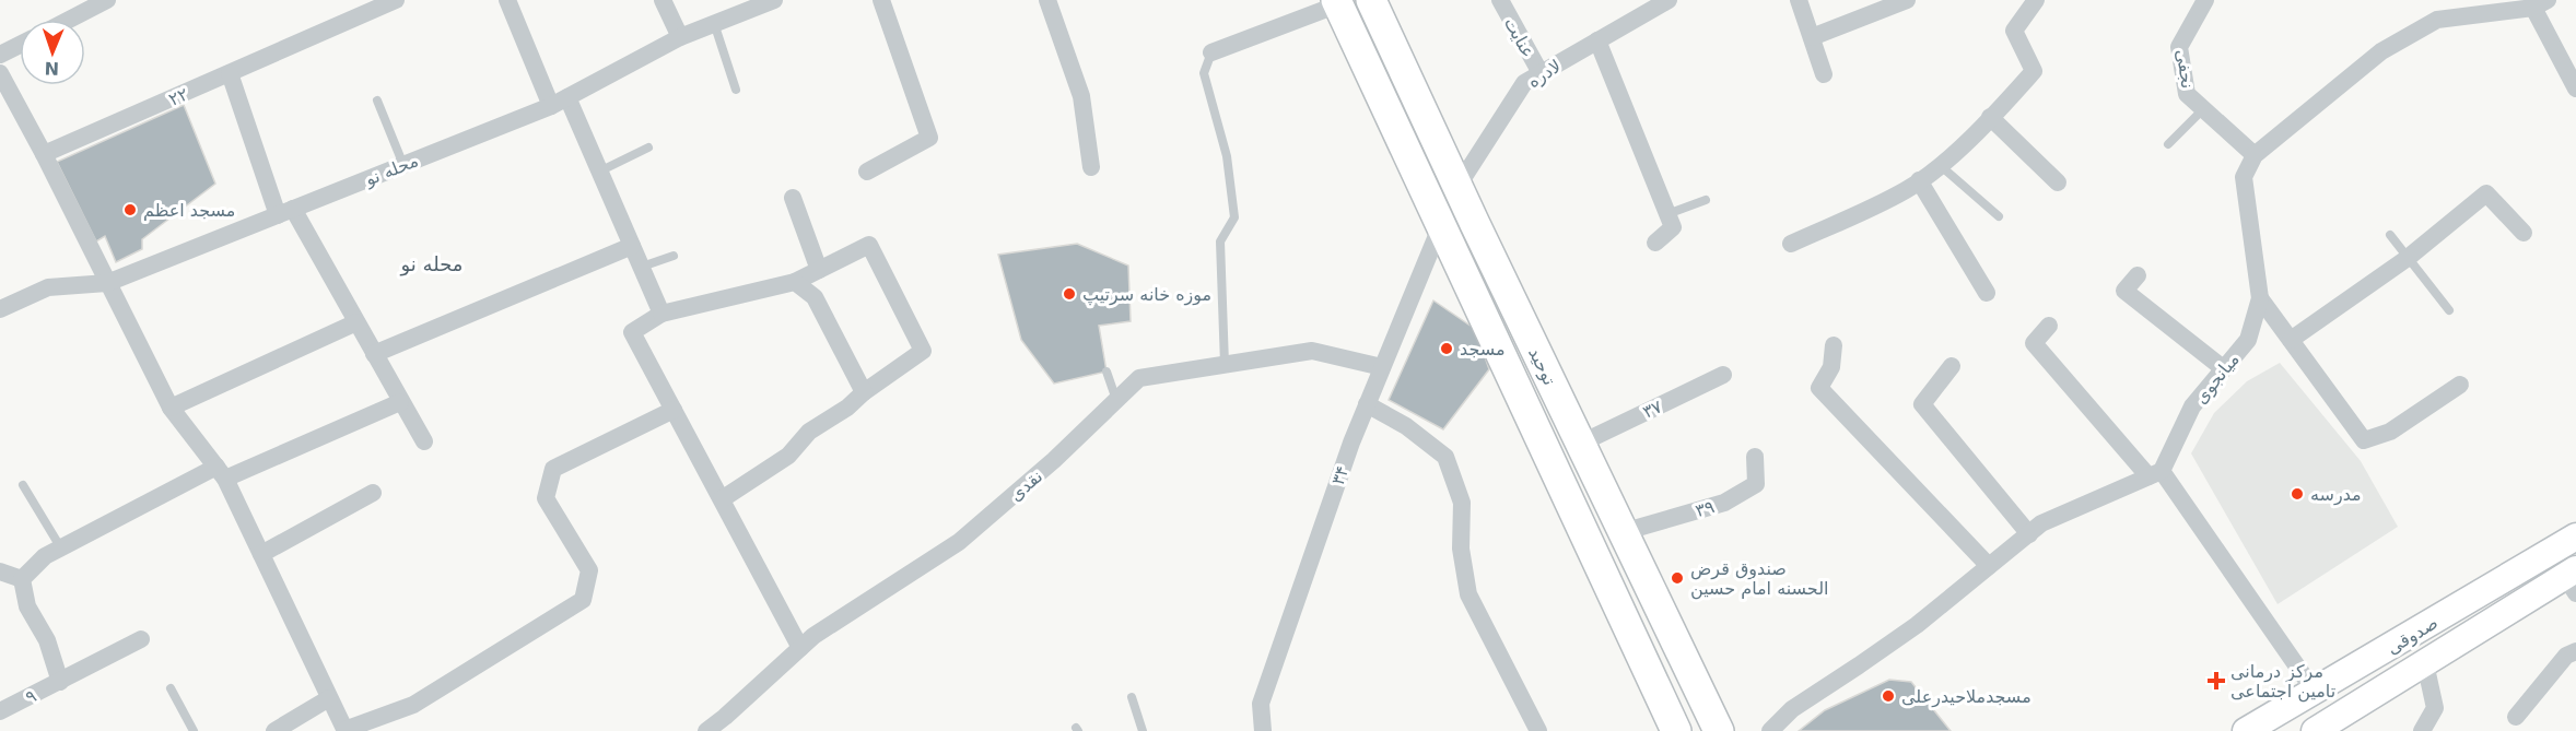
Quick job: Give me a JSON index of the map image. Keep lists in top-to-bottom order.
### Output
{
  "streets": {
    "main road": ["توحید", "صدوقی"],
    "street": [
      "عنایت",
      "نجفی",
      "لادره",
      "۲۲",
      "محله نو",
      "میانجوی",
      "۳۷",
      "۳۴",
      "نقدی",
      "۳۹",
      "۹"
    ]
  },
  "crossings": [
    ["عنایت", "لادره"],
    ["نجفی", "میانجوی"],
    ["لادره", "توحید"],
    ["توحید", "۳۷"],
    ["توحید", "۳۴"],
    ["توحید", "۳۹"],
    ["۳۴", "نقدی"]
  ],
  "districts": ["محله نو"],
  "places": {
    "other": [
      "مسجد اعظم",
      "موزه خانه سرتیپ",
      "مسجد",
      "مدرسه",
      "صندوق قرض الحسنه امام حسین",
      "مسجدملاحیدرعلی"
    ],
    "health": ["مرکز درمانی تامین اجتماعی"]
  },
  "north": "bottom"
}
